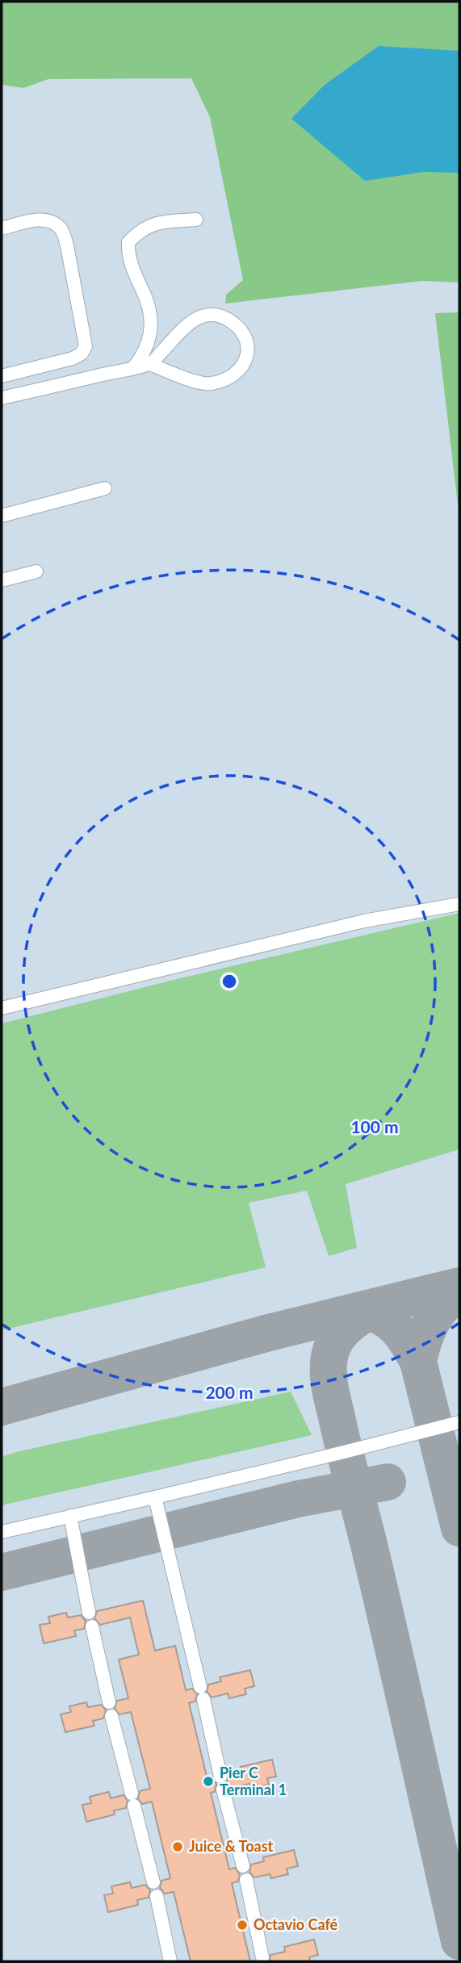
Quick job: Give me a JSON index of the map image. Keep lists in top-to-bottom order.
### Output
{
  "places": ["Pier C Terminal 1", "Juice & Toast", "Octavio Café"],
  "rings": ["100 m", "200 m"]
}
